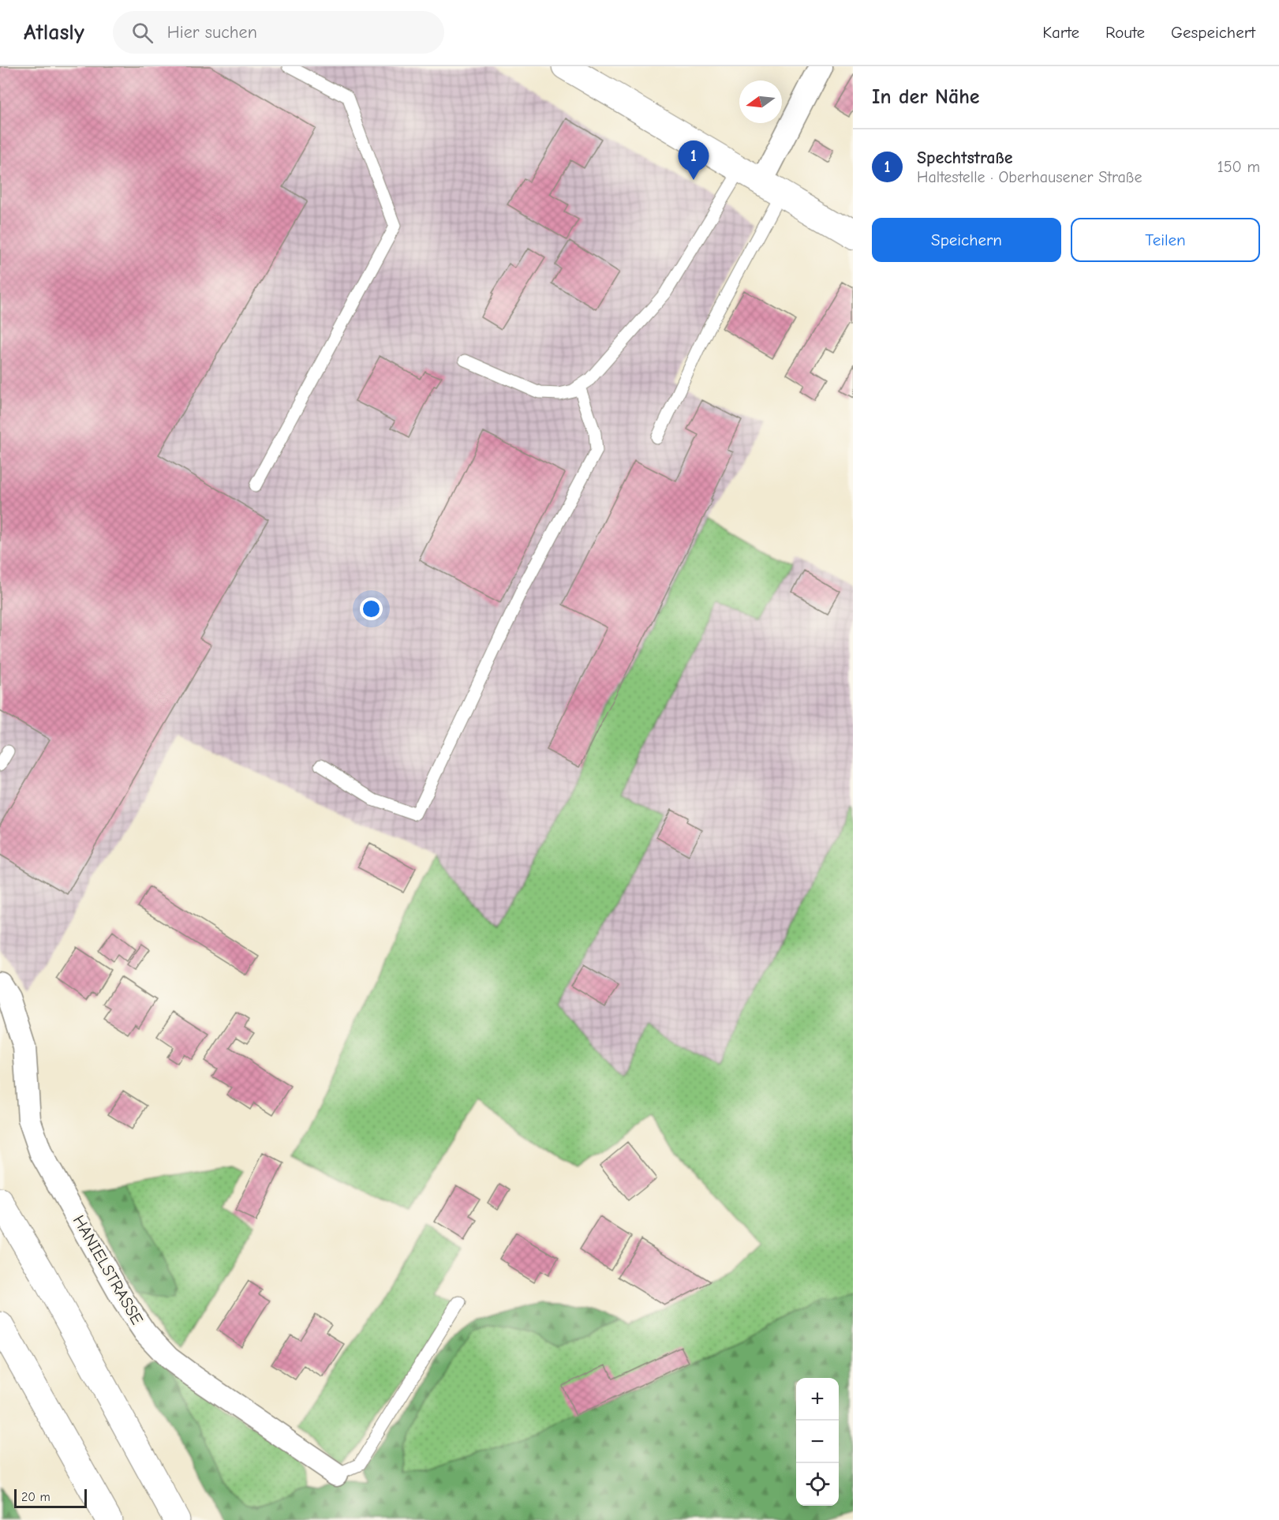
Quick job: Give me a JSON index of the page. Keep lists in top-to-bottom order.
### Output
{
  "streets": {
    "street": ["HANIELSTRASSE"]
  },
  "scale_bar": "20 m",
  "north": "left",
  "page": {
    "header": "Atlasly",
    "search": "Hier suchen",
    "nav": ["Karte", "Route", "Gespeichert"],
    "heading": "In der Nähe",
    "list": [
      {
        "mark": "1",
        "name": "Spechtstraße",
        "note": "Haltestelle · Oberhausener Straße",
        "value": "150 m"
      }
    ],
    "pins": "1",
    "buttons": ["Speichern", "Teilen"],
    "map_buttons": ["+", "−"],
    "scale": "20 m"
  }
}
